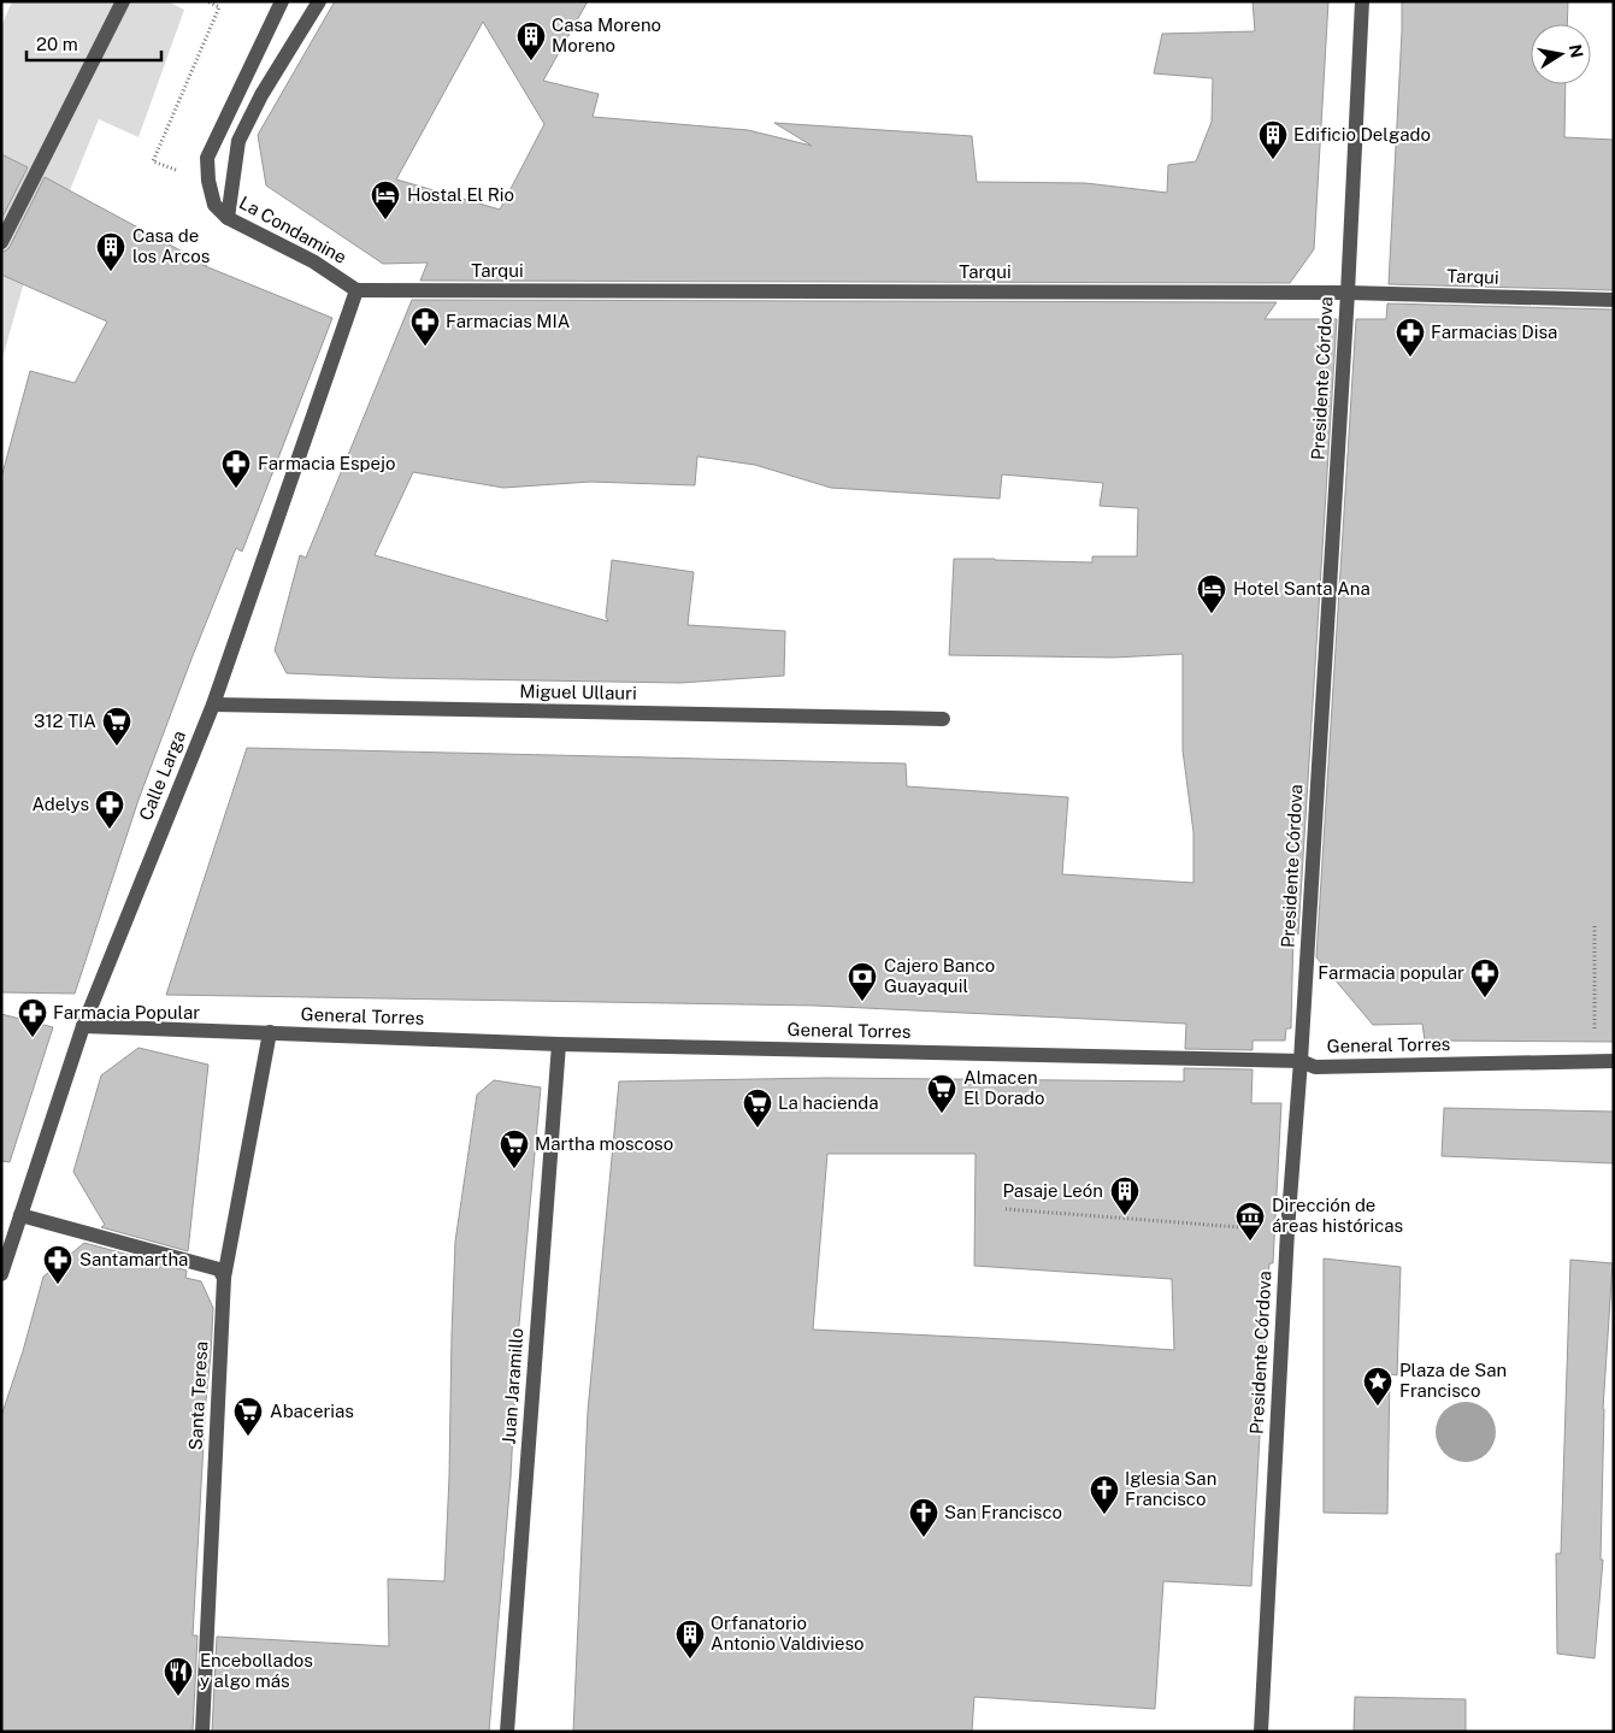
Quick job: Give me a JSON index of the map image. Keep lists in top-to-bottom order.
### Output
{
  "streets": {
    "street": [
      "La Condamine",
      "Tarqui",
      "Presidente Córdova",
      "Miguel Ullauri",
      "Calle Larga",
      "General Torres",
      "Juan Jaramillo",
      "Santa Teresa"
    ]
  },
  "crossings": [
    ["La Condamine", "Tarqui"],
    ["La Condamine", "Calle Larga"],
    ["Tarqui", "Presidente Córdova"],
    ["Tarqui", "Calle Larga"],
    ["Presidente Córdova", "General Torres"],
    ["Miguel Ullauri", "Calle Larga"],
    ["Calle Larga", "General Torres"],
    ["General Torres", "Juan Jaramillo"],
    ["General Torres", "Santa Teresa"]
  ],
  "places": {
    "building": [
      "Casa Moreno Moreno",
      "Edificio Delgado",
      "Casa de los Arcos",
      "Pasaje León",
      "Orfanatorio Antonio Valdivieso"
    ],
    "hotel": ["Hostal El Rio", "Hotel Santa Ana"],
    "pharmacy": [
      "Farmacias MIA",
      "Farmacias Disa",
      "Farmacia Espejo",
      "Adelys",
      "Farmacia popular",
      "Farmacia Popular",
      "Santamartha"
    ],
    "supermarket": [
      "312 TIA",
      "Almacen El Dorado",
      "La hacienda",
      "Martha moscoso",
      "Abacerias"
    ],
    "bank": ["Cajero Banco Guayaquil"],
    "museum": ["Dirección de áreas históricas"],
    "place": ["Plaza de San Francisco"],
    "church": ["Iglesia San Francisco", "San Francisco"],
    "restaurant": ["Encebollados y algo más"]
  },
  "scale_bar": "20 m",
  "north": "right"
}
